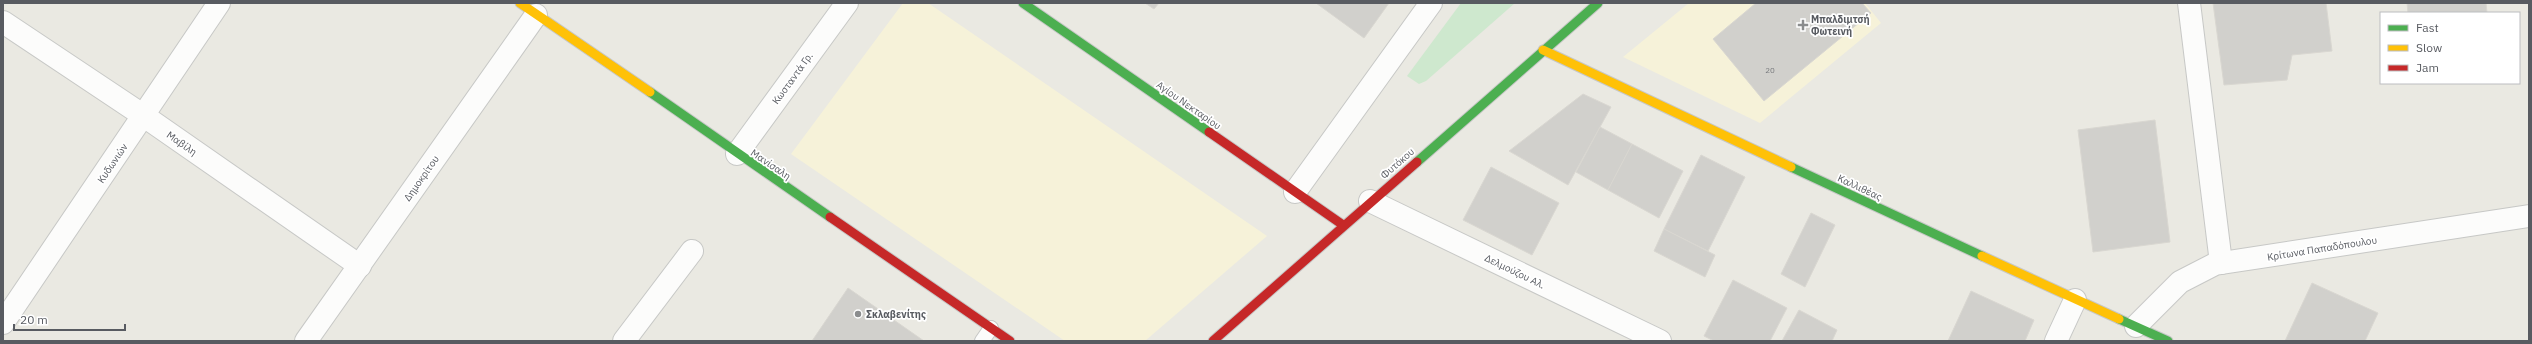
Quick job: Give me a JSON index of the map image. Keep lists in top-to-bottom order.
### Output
{
  "streets": {
    "street": [
      "Κωσταντά Γρ.",
      "Αγίου Νεκταρίου",
      "Μαβίλη",
      "Κυδωνιών",
      "Φυτόκου",
      "Μανίσαλη",
      "Δημοκρίτου",
      "Καλλιθέας",
      "Κρίτωνα Παπαδόπουλου",
      "Δελμούζου Αλ."
    ]
  },
  "crossings": [
    ["Κωσταντά Γρ.", "Μανίσαλη"],
    ["Αγίου Νεκταρίου", "Φυτόκου"],
    ["Μαβίλη", "Κυδωνιών"],
    ["Μαβίλη", "Δημοκρίτου"],
    ["Φυτόκου", "Καλλιθέας"],
    ["Φυτόκου", "Δελμούζου Αλ."],
    ["Μανίσαλη", "Δημοκρίτου"],
    ["Καλλιθέας", "Κρίτωνα Παπαδόπουλου"]
  ],
  "places": {
    "health": ["Μπαλδιμτσή Φωτεινή"],
    "other": ["Σκλαβενίτης"]
  },
  "house_numbers": ["20"],
  "legend": ["Fast", "Slow", "Jam"],
  "scale_bar": "20 m"
}
